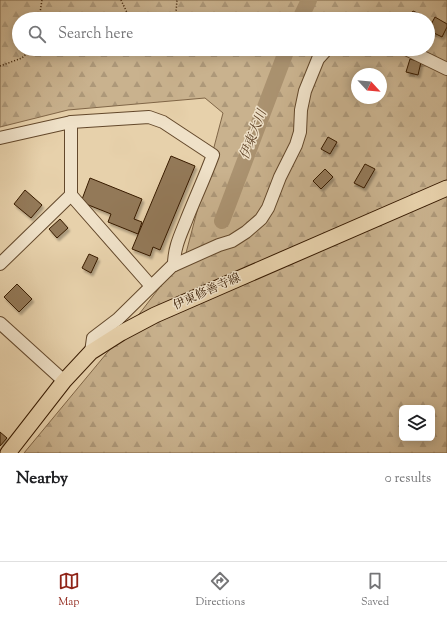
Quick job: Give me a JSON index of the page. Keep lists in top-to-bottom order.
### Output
{
  "streets": {
    "main road": ["伊東修善寺線"]
  },
  "water": ["伊東大川"],
  "north": "bottom right",
  "page": {
    "search": "Search here",
    "heading": ["Nearby", "0 results"],
    "nav": ["Map", "Directions", "Saved"]
  }
}
